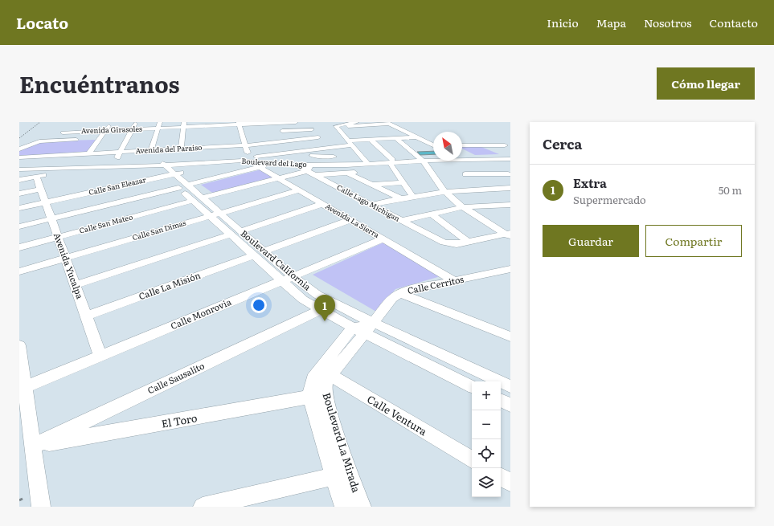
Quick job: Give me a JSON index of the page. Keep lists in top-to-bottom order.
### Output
{
  "streets": {
    "street": [
      "Avenida Girasoles",
      "Avenida del Paraíso",
      "Boulevard del Lago",
      "Calle San Eleazar",
      "Calle Lago Míchigan",
      "Avenida La Sierra",
      "Calle San Mateo",
      "Calle San Dimas",
      "Boulevard California",
      "Avenida Yucalpa",
      "Calle Cerritos",
      "Calle La Misión",
      "Calle Monrovia",
      "Calle Sausalito",
      "Calle Ventura",
      "El Toro",
      "Boulevard La Mirada"
    ]
  },
  "crossings": [
    ["Boulevard del Lago", "Calle San Eleazar"],
    ["Boulevard del Lago", "Calle Lago Míchigan"],
    ["Boulevard del Lago", "Avenida La Sierra"],
    ["Boulevard del Lago", "Boulevard California"],
    ["Calle San Eleazar", "Boulevard California"],
    ["Calle San Eleazar", "Avenida Yucalpa"],
    ["Calle Lago Míchigan", "Calle San Mateo"],
    ["Avenida La Sierra", "Calle San Mateo"],
    ["Avenida La Sierra", "Calle San Dimas"],
    ["Avenida La Sierra", "Calle Cerritos"],
    ["Avenida La Sierra", "Calle Monrovia"],
    ["Calle San Mateo", "Boulevard California"],
    ["Calle San Mateo", "Avenida Yucalpa"],
    ["Calle San Dimas", "Boulevard California"],
    ["Calle San Dimas", "Avenida Yucalpa"],
    ["Boulevard California", "Calle Cerritos"],
    ["Boulevard California", "Calle La Misión"],
    ["Boulevard California", "Calle Monrovia"],
    ["Boulevard California", "Calle Sausalito"],
    ["Boulevard California", "Boulevard La Mirada"],
    ["Avenida Yucalpa", "Calle La Misión"],
    ["Avenida Yucalpa", "Calle Monrovia"],
    ["Calle Cerritos", "Boulevard La Mirada"],
    ["Calle Sausalito", "El Toro"],
    ["Calle Ventura", "Boulevard La Mirada"],
    ["El Toro", "Boulevard La Mirada"]
  ],
  "north": "top left",
  "page": {
    "header": "Locato",
    "nav": [
      "Inicio",
      "Mapa",
      "Nosotros",
      "Contacto"
    ],
    "title": "Encuéntranos",
    "buttons": [
      "Cómo llegar",
      ["Guardar", "Compartir"]
    ],
    "heading": "Cerca",
    "list": [
      {
        "mark": "1",
        "name": "Extra",
        "note": "Supermercado",
        "value": "50 m"
      }
    ],
    "pins": "1",
    "map_buttons": ["+", "−"]
  }
}
